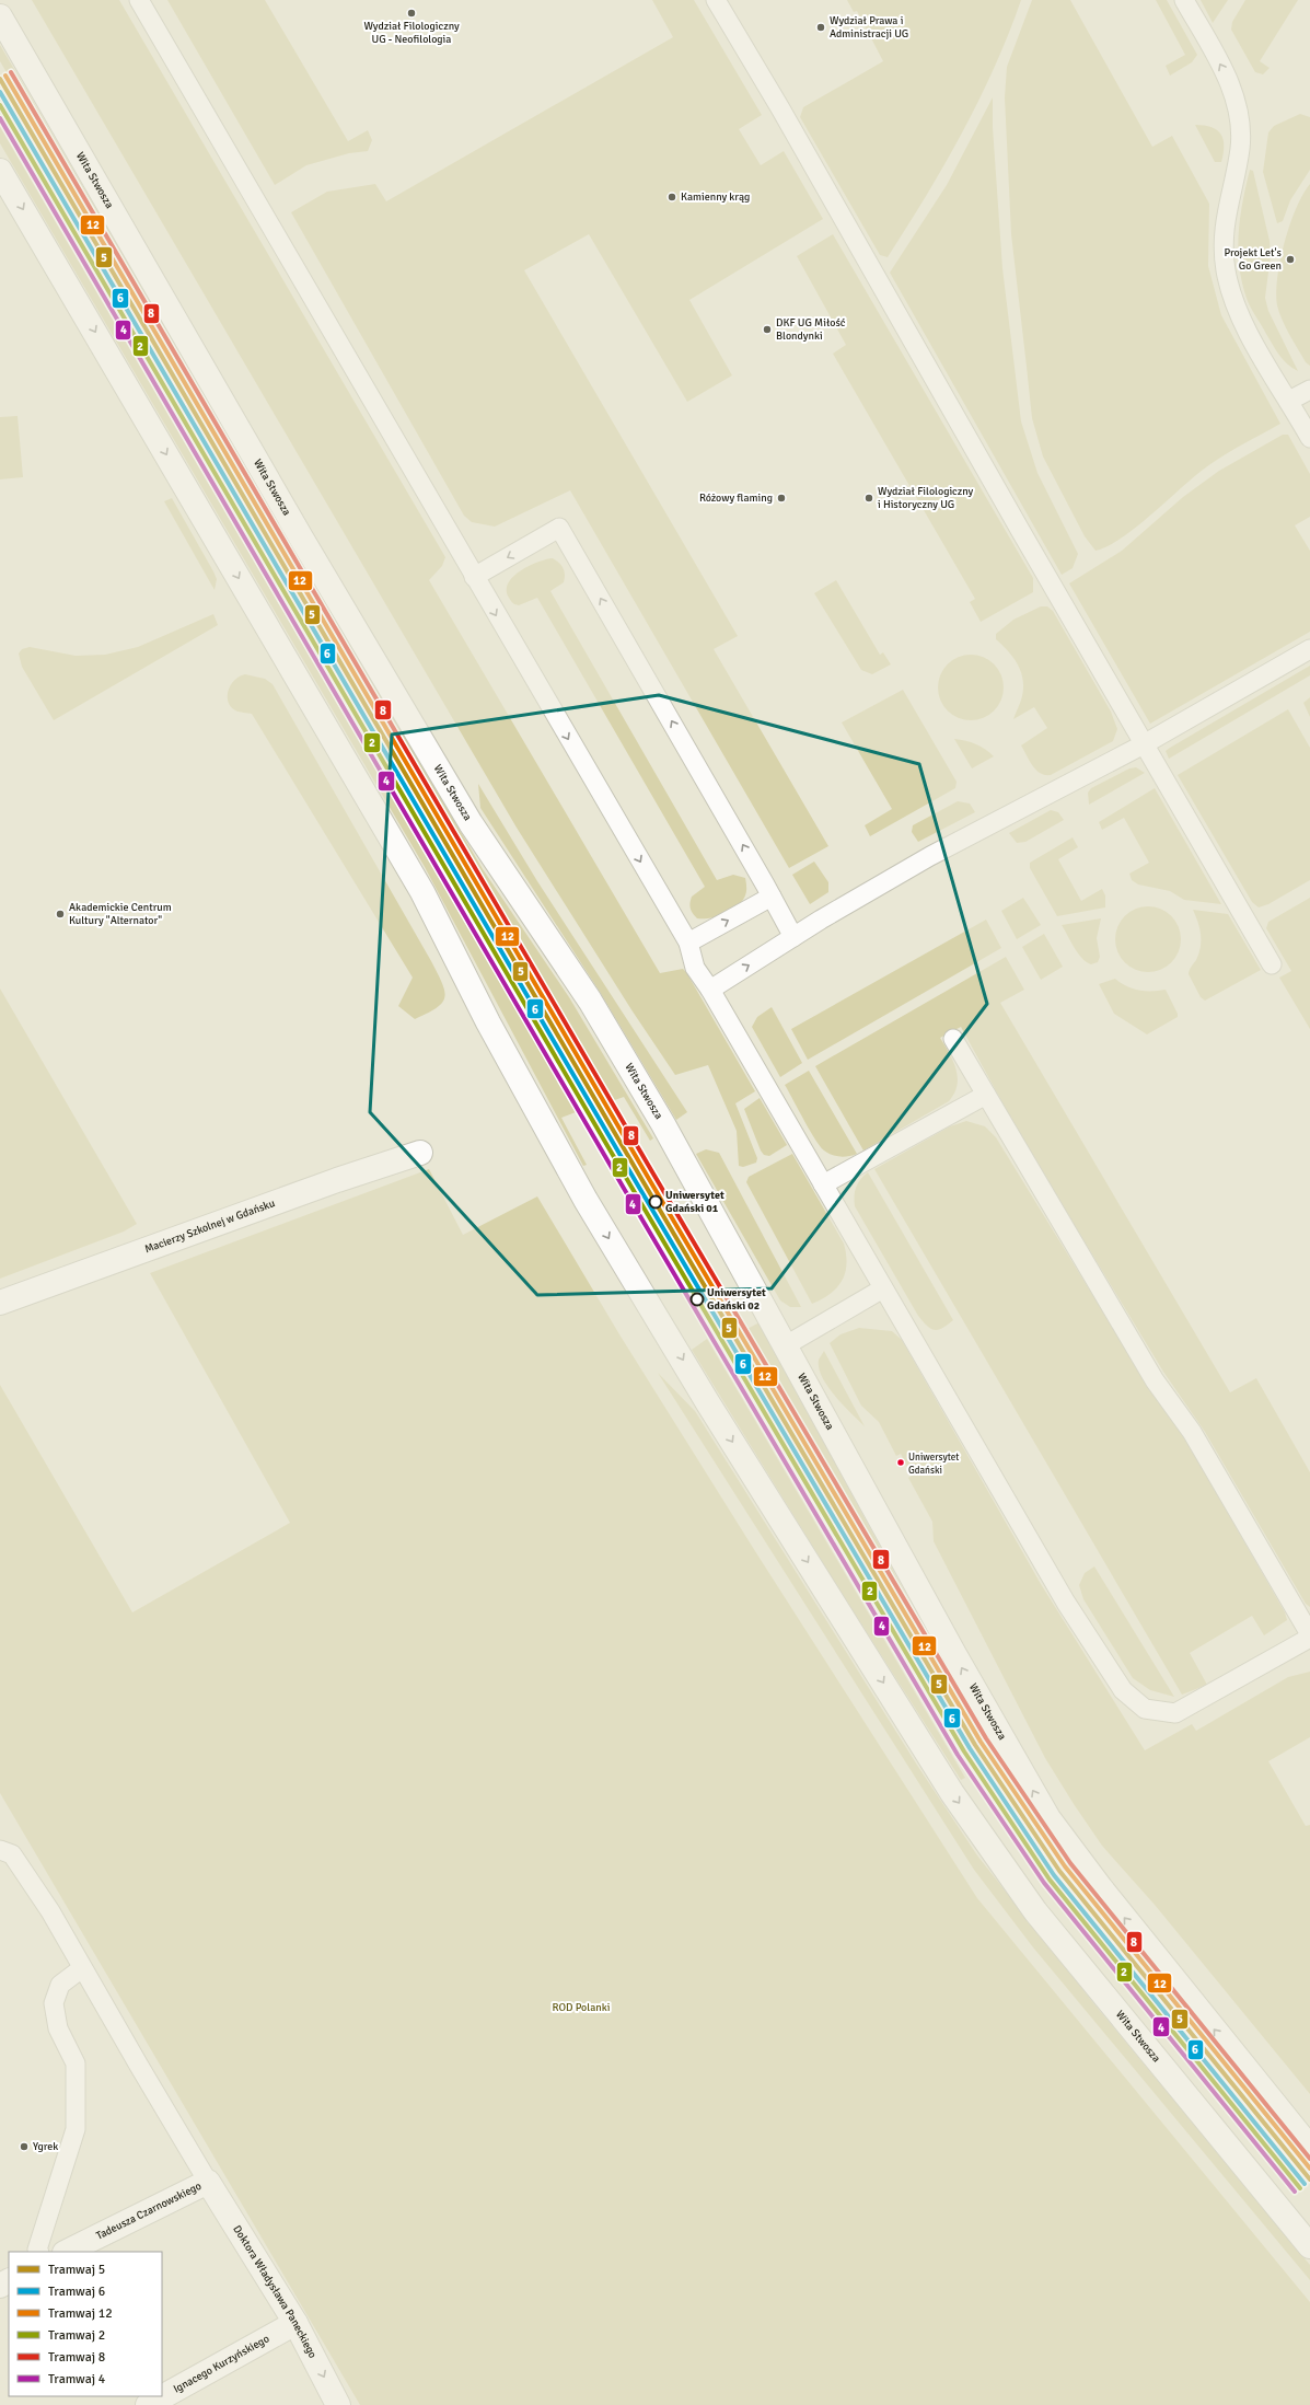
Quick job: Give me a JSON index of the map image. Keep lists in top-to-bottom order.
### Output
{
  "streets": {
    "street": [
      "Wita Stwosza",
      "Macierzy Szkolnej w Gdańsku",
      "Tadeusza Czarnowskiego",
      "Doktora Władysława Paneckiego",
      "Ignacego Kurzyńskiego"
    ]
  },
  "crossings": [
    ["Tadeusza Czarnowskiego", "Doktora Władysława Paneckiego"],
    ["Doktora Władysława Paneckiego", "Ignacego Kurzyńskiego"]
  ],
  "one_way": ["Doktora Władysława Paneckiego"],
  "parks": ["ROD Polanki"],
  "places": [
    "Wydział Filologiczny UG - Neofilologia",
    "Wydział Prawa i Administracji UG",
    "Kamienny krąg",
    "Projekt Let's Go Green",
    "DKF UG Miłość Blondynki",
    "Różowy flaming",
    "Wydział Filologiczny i Historyczny UG",
    "Akademickie Centrum Kultury \"Alternator\"",
    "Uniwersytet Gdański 01",
    "Uniwersytet Gdański 02",
    "Uniwersytet Gdański",
    "Ygrek"
  ],
  "lines": [
    "tram line 8",
    "tram line 12",
    "tram line 5",
    "tram line 6",
    "tram line 2",
    "tram line 4"
  ],
  "legend": [
    "Tramwaj 5",
    "Tramwaj 6",
    "Tramwaj 12",
    "Tramwaj 2",
    "Tramwaj 8",
    "Tramwaj 4"
  ]
}
